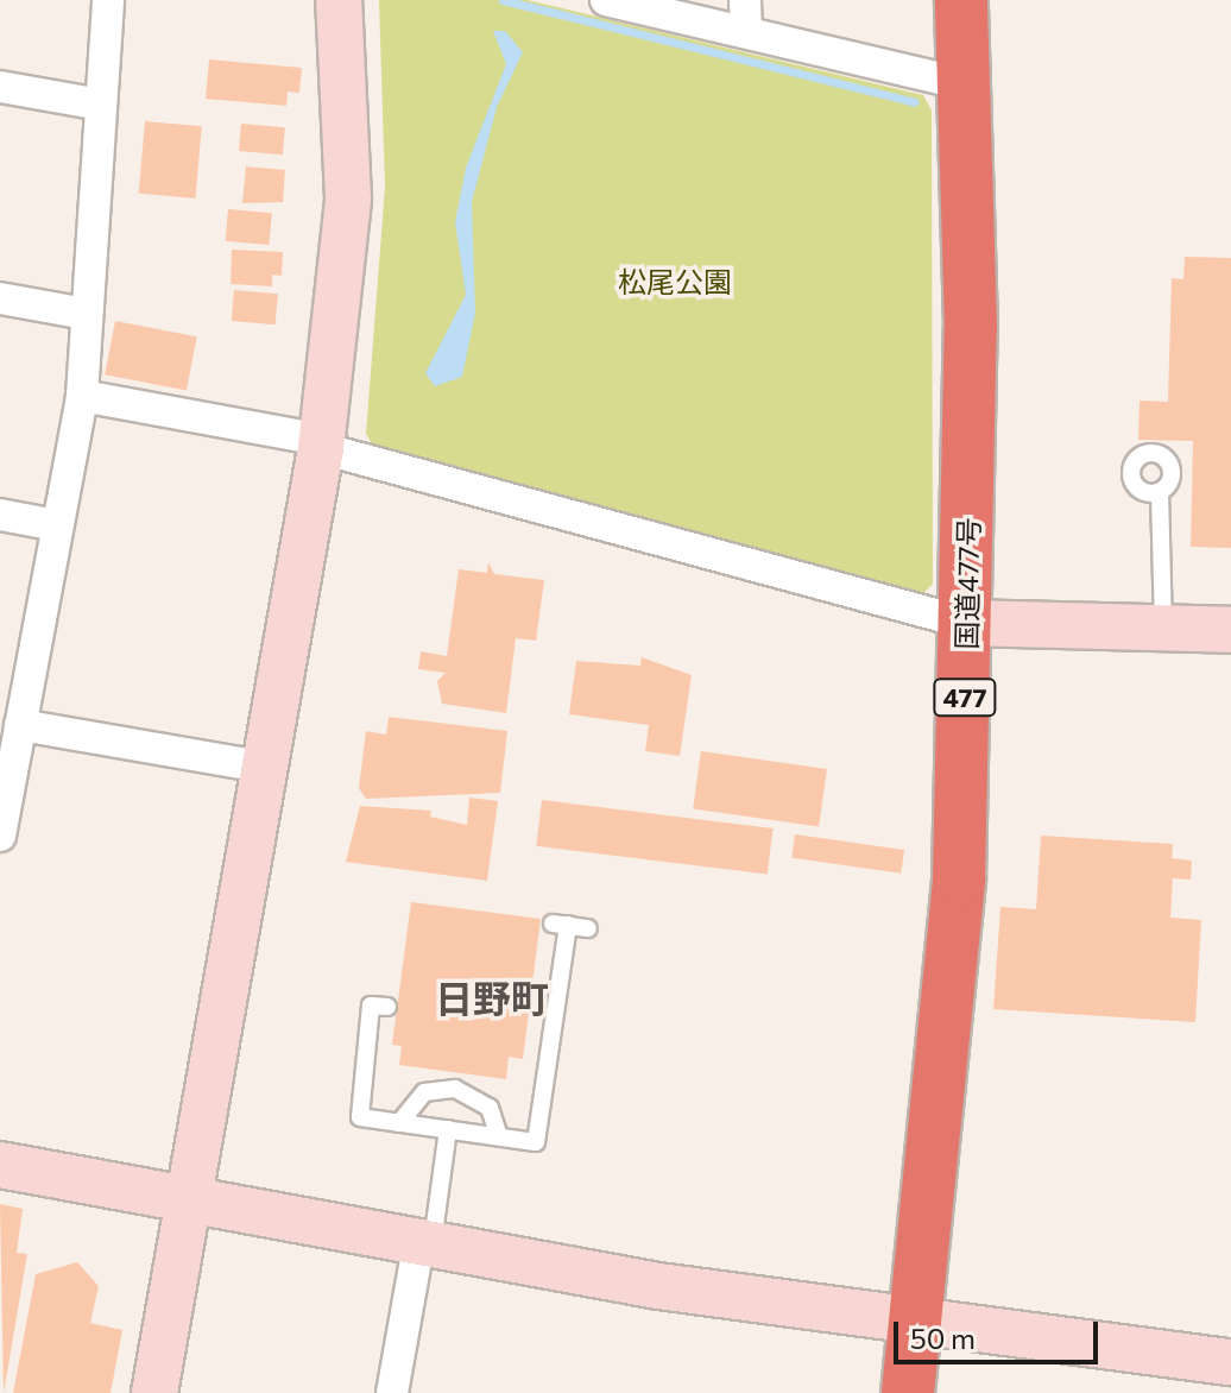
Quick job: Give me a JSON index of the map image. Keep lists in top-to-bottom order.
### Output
{
  "streets": {
    "highway": ["国道477号", "477"]
  },
  "districts": ["日野町"],
  "parks": ["松尾公園"],
  "scale_bar": "50 m"
}
